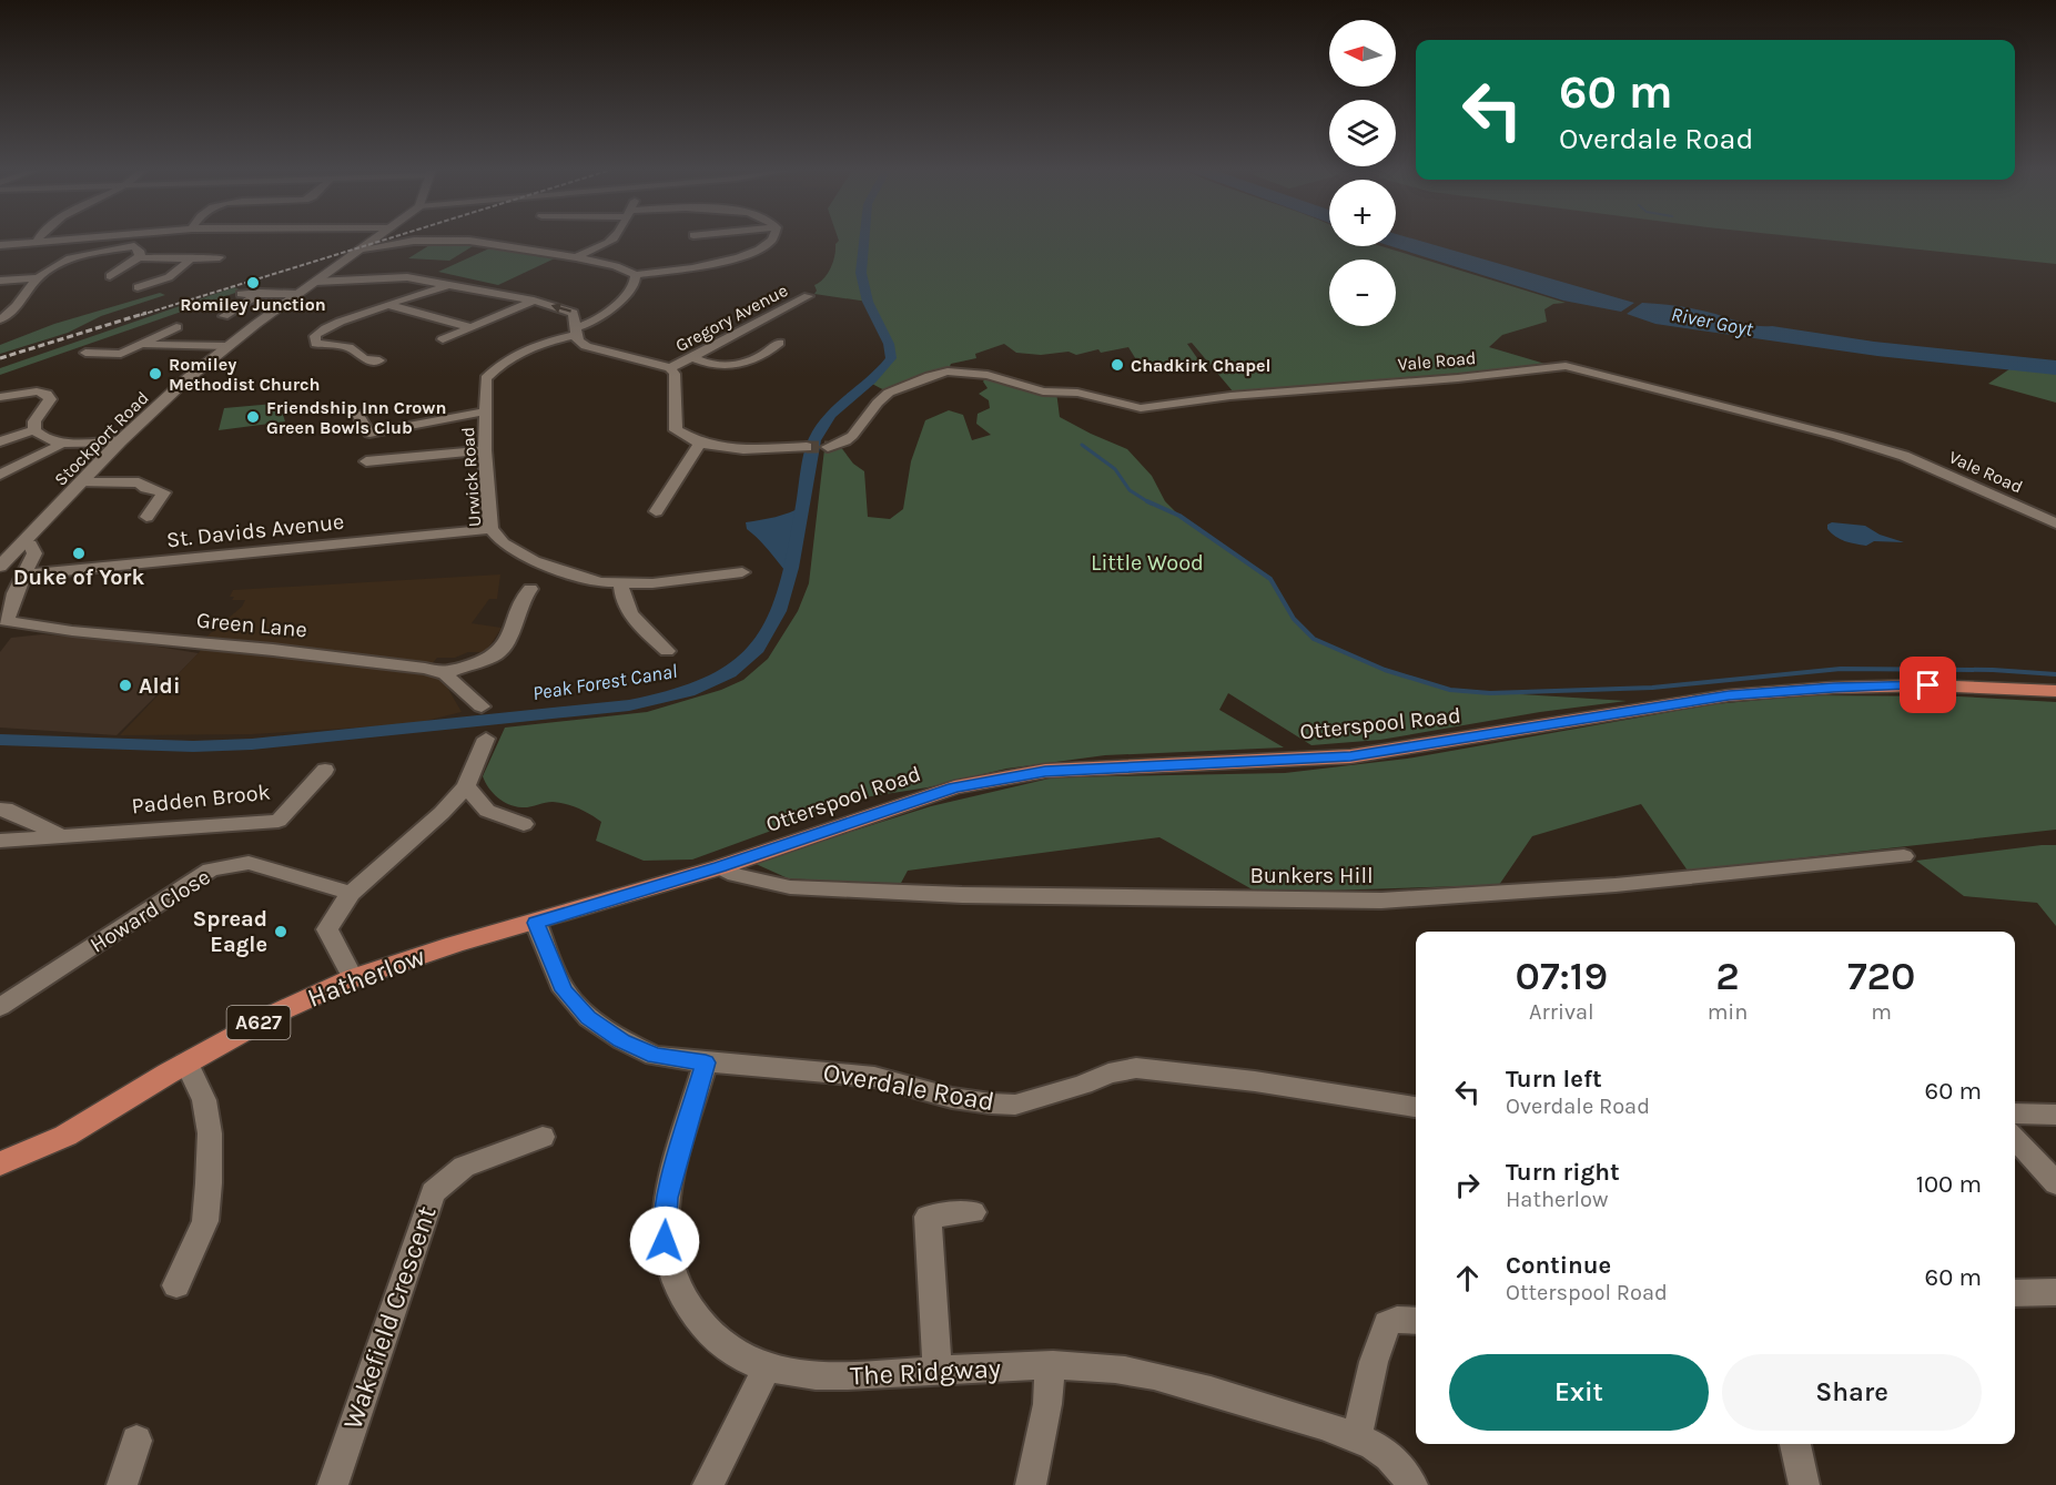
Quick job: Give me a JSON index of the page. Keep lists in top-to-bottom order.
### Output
{
  "streets": {
    "main road": [
      "Stockport Road",
      "Otterspool Road",
      "Hatherlow",
      "A627"
    ],
    "street": [
      "Gregory Avenue",
      "Vale Road",
      "Urwick Road",
      "St. Davids Avenue",
      "Green Lane",
      "Padden Brook",
      "Bunkers Hill",
      "Howard Close",
      "Overdale Road",
      "Wakefield Crescent",
      "The Ridgway"
    ]
  },
  "crossings": [
    ["Stockport Road", "Green Lane"],
    ["Urwick Road", "St. Davids Avenue"],
    ["St. Davids Avenue", "Green Lane"],
    ["Otterspool Road", "Bunkers Hill"],
    ["Otterspool Road", "Hatherlow"],
    ["Bunkers Hill", "Hatherlow"],
    ["Hatherlow", "Overdale Road"],
    ["Overdale Road", "The Ridgway"]
  ],
  "water": ["River Goyt", "Peak Forest Canal"],
  "parks": ["Little Wood"],
  "places": [
    "Romiley Junction",
    "Chadkirk Chapel",
    "Romiley Methodist Church",
    "Friendship Inn Crown Green Bowls Club",
    "Duke of York",
    "Aldi",
    "Spread Eagle"
  ],
  "north": "left",
  "page": {
    "map_buttons": ["+", "−"],
    "turn": ["60 m", "Overdale Road"],
    "eta": [
      "07:19",
      "Arrival",
      "2",
      "min",
      "720",
      "m"
    ],
    "list": [
      {
        "name": "Turn left",
        "note": "Overdale Road",
        "value": "60 m"
      },
      {
        "name": "Turn right",
        "note": "Hatherlow",
        "value": "100 m"
      },
      {
        "name": "Continue",
        "note": "Otterspool Road",
        "value": "60 m"
      }
    ],
    "buttons": ["Exit", "Share"]
  }
}
